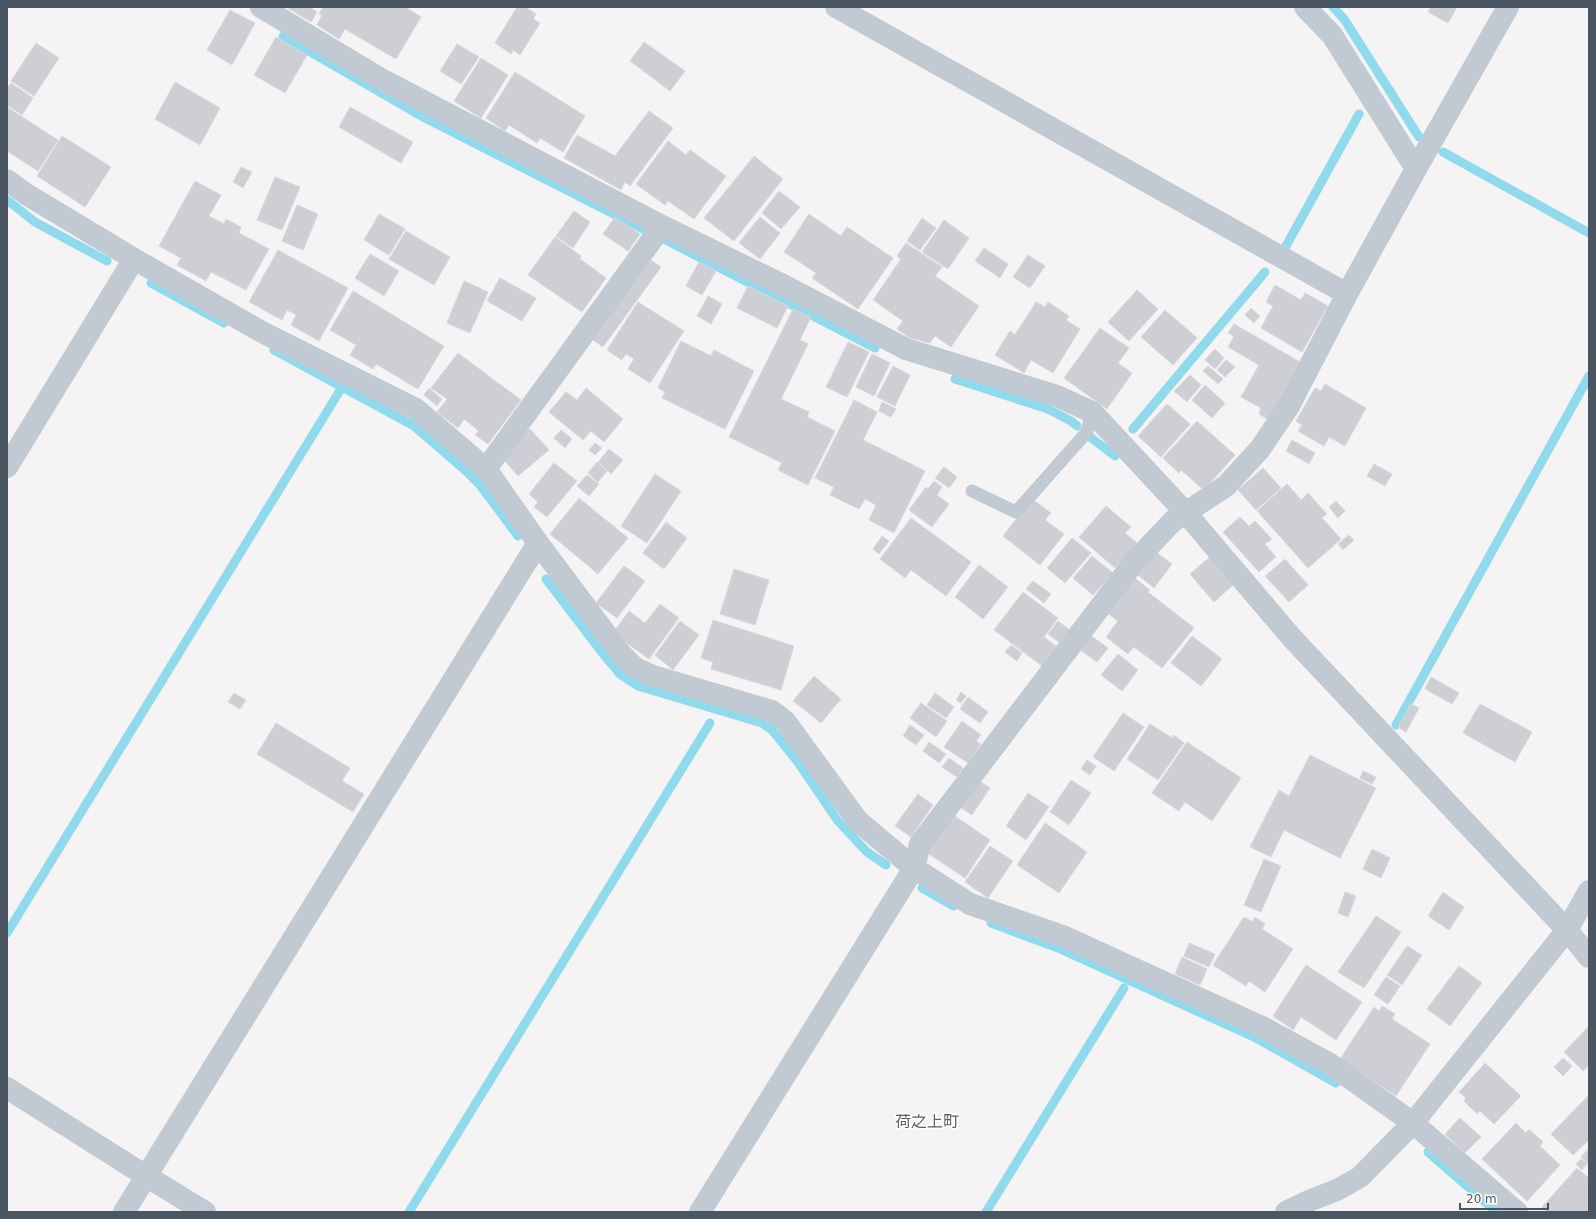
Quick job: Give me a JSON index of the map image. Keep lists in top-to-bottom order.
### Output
{
  "districts": ["荷之上町"],
  "scale_bar": "20 m"
}
